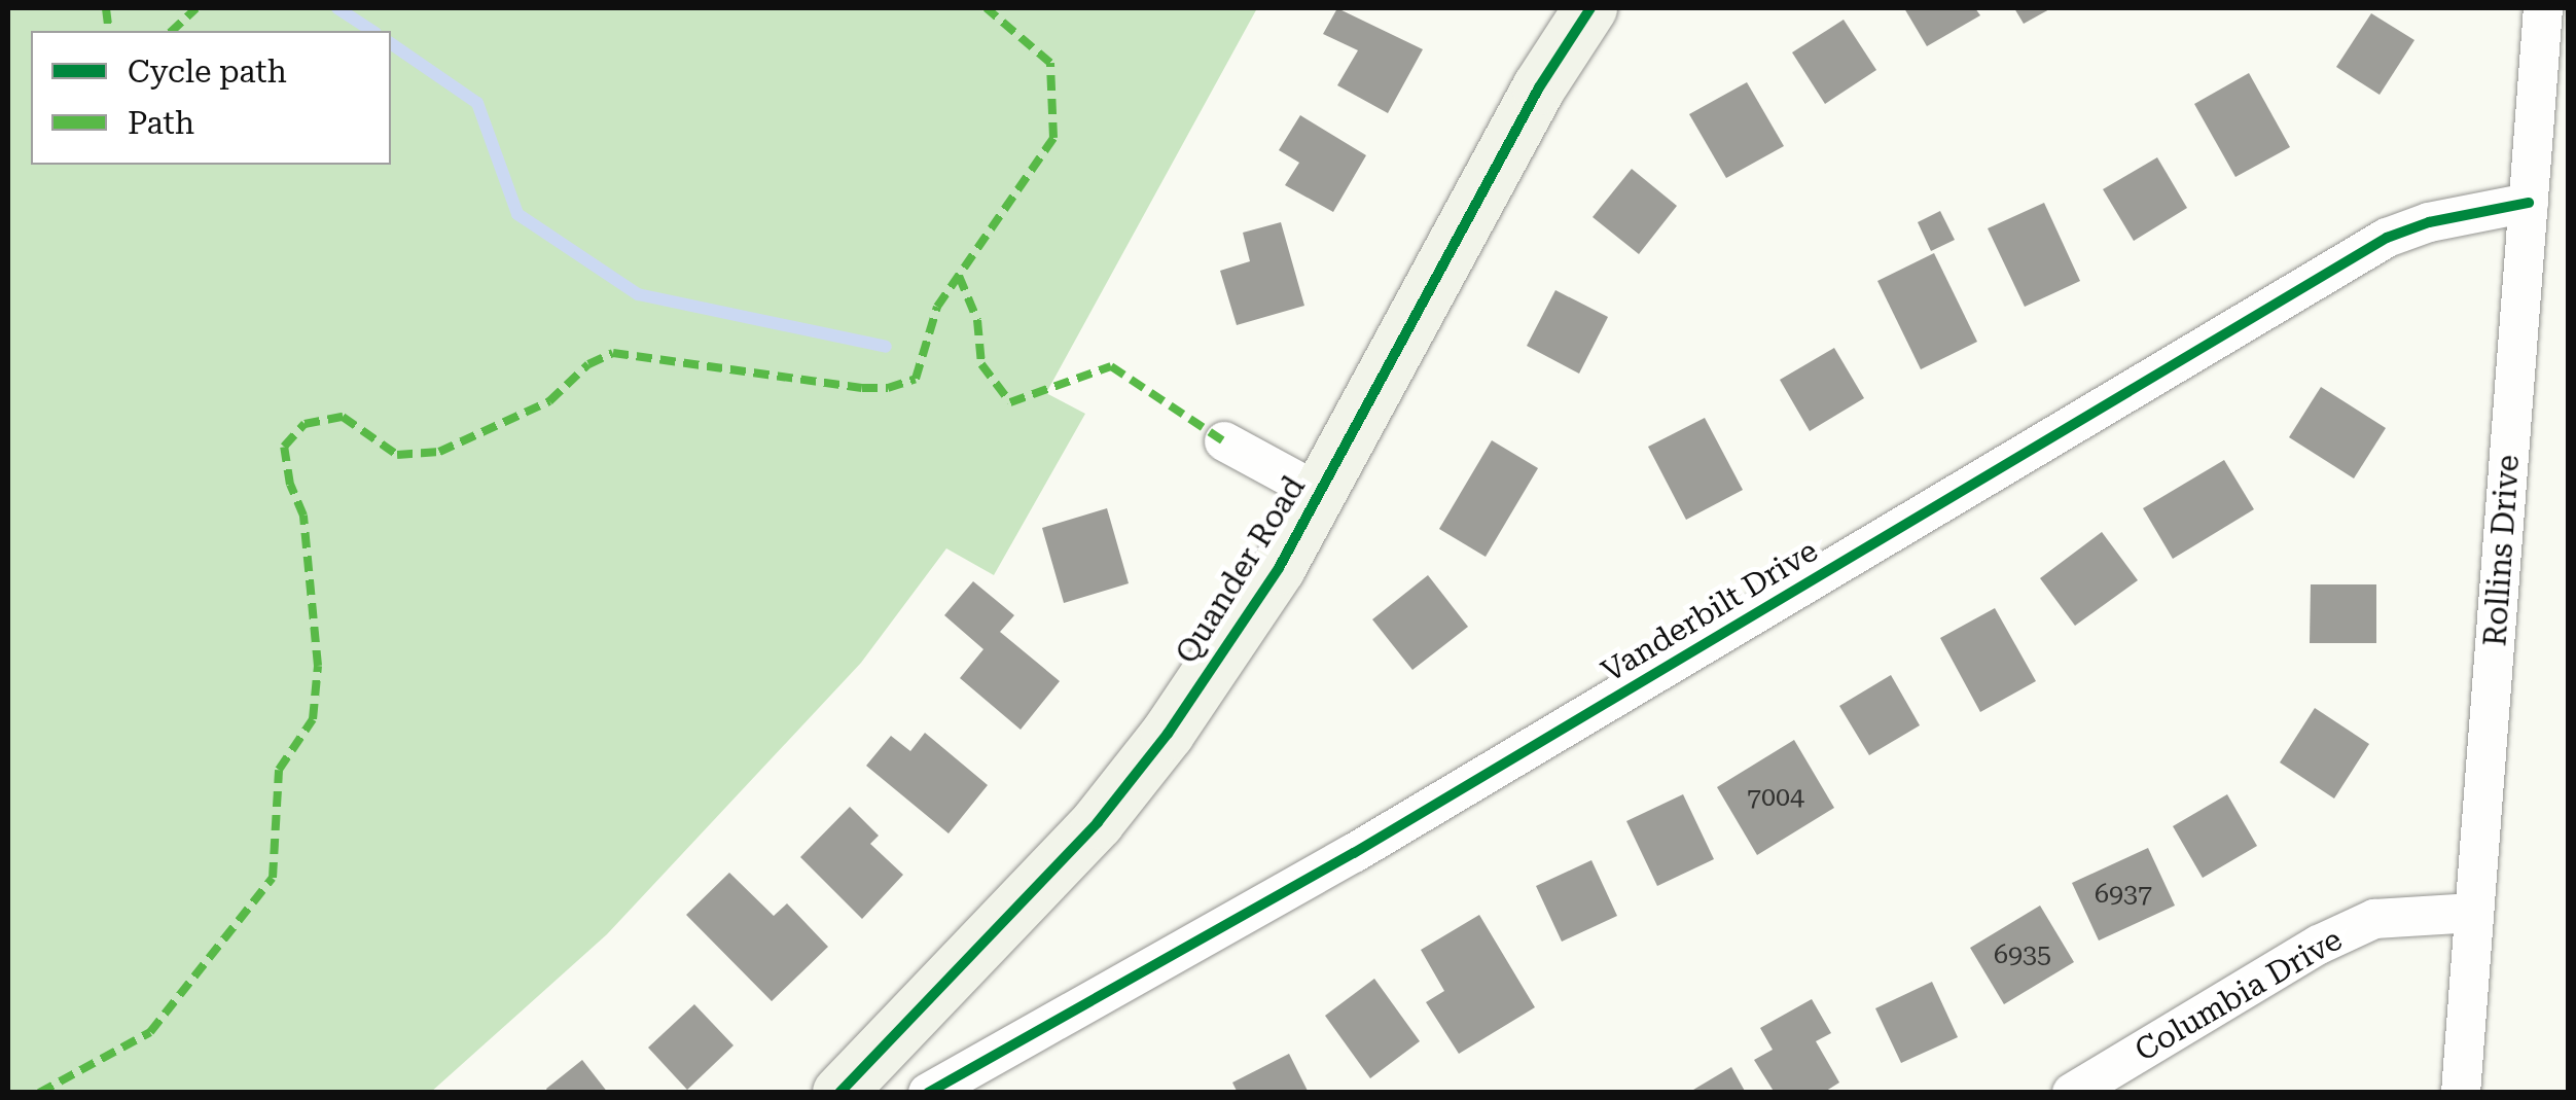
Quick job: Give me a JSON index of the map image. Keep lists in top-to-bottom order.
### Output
{
  "streets": {
    "street": [
      "Rollins Drive",
      "Quander Road",
      "Vanderbilt Drive",
      "Columbia Drive"
    ]
  },
  "crossings": [
    ["Rollins Drive", "Vanderbilt Drive"],
    ["Rollins Drive", "Columbia Drive"]
  ],
  "house_numbers": ["7004", "6937", "6935"],
  "legend": ["Cycle path", "Path"]
}
